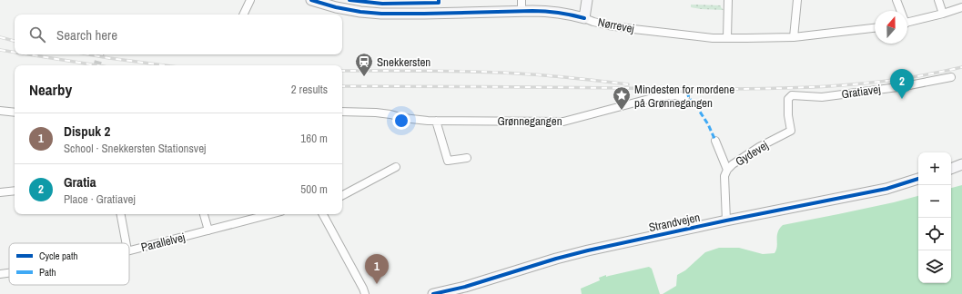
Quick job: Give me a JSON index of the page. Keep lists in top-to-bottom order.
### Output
{
  "streets": {
    "main road": ["Nørrevej", "Strandvejen"],
    "street": [
      "Gratiavej",
      "Grønnegangen",
      "Gydevej",
      "Parallelvej"
    ]
  },
  "crossings": [
    ["Gratiavej", "Gydevej"],
    ["Gydevej", "Strandvejen"]
  ],
  "places": {
    "station": ["Snekkersten"],
    "place": ["Mindesten for mordene på Grønnegangen"]
  },
  "legend": ["Cycle path", "Path"],
  "north": "top",
  "page": {
    "search": "Search here",
    "heading": ["Nearby", "2 results"],
    "pins": ["2", "1"],
    "list": [
      {
        "mark": "1",
        "name": "Dispuk 2",
        "note": "School · Snekkersten Stationsvej",
        "value": "160 m"
      },
      {
        "mark": "2",
        "name": "Gratia",
        "note": "Place · Gratiavej",
        "value": "500 m"
      }
    ],
    "map_buttons": ["+", "−"]
  }
}
